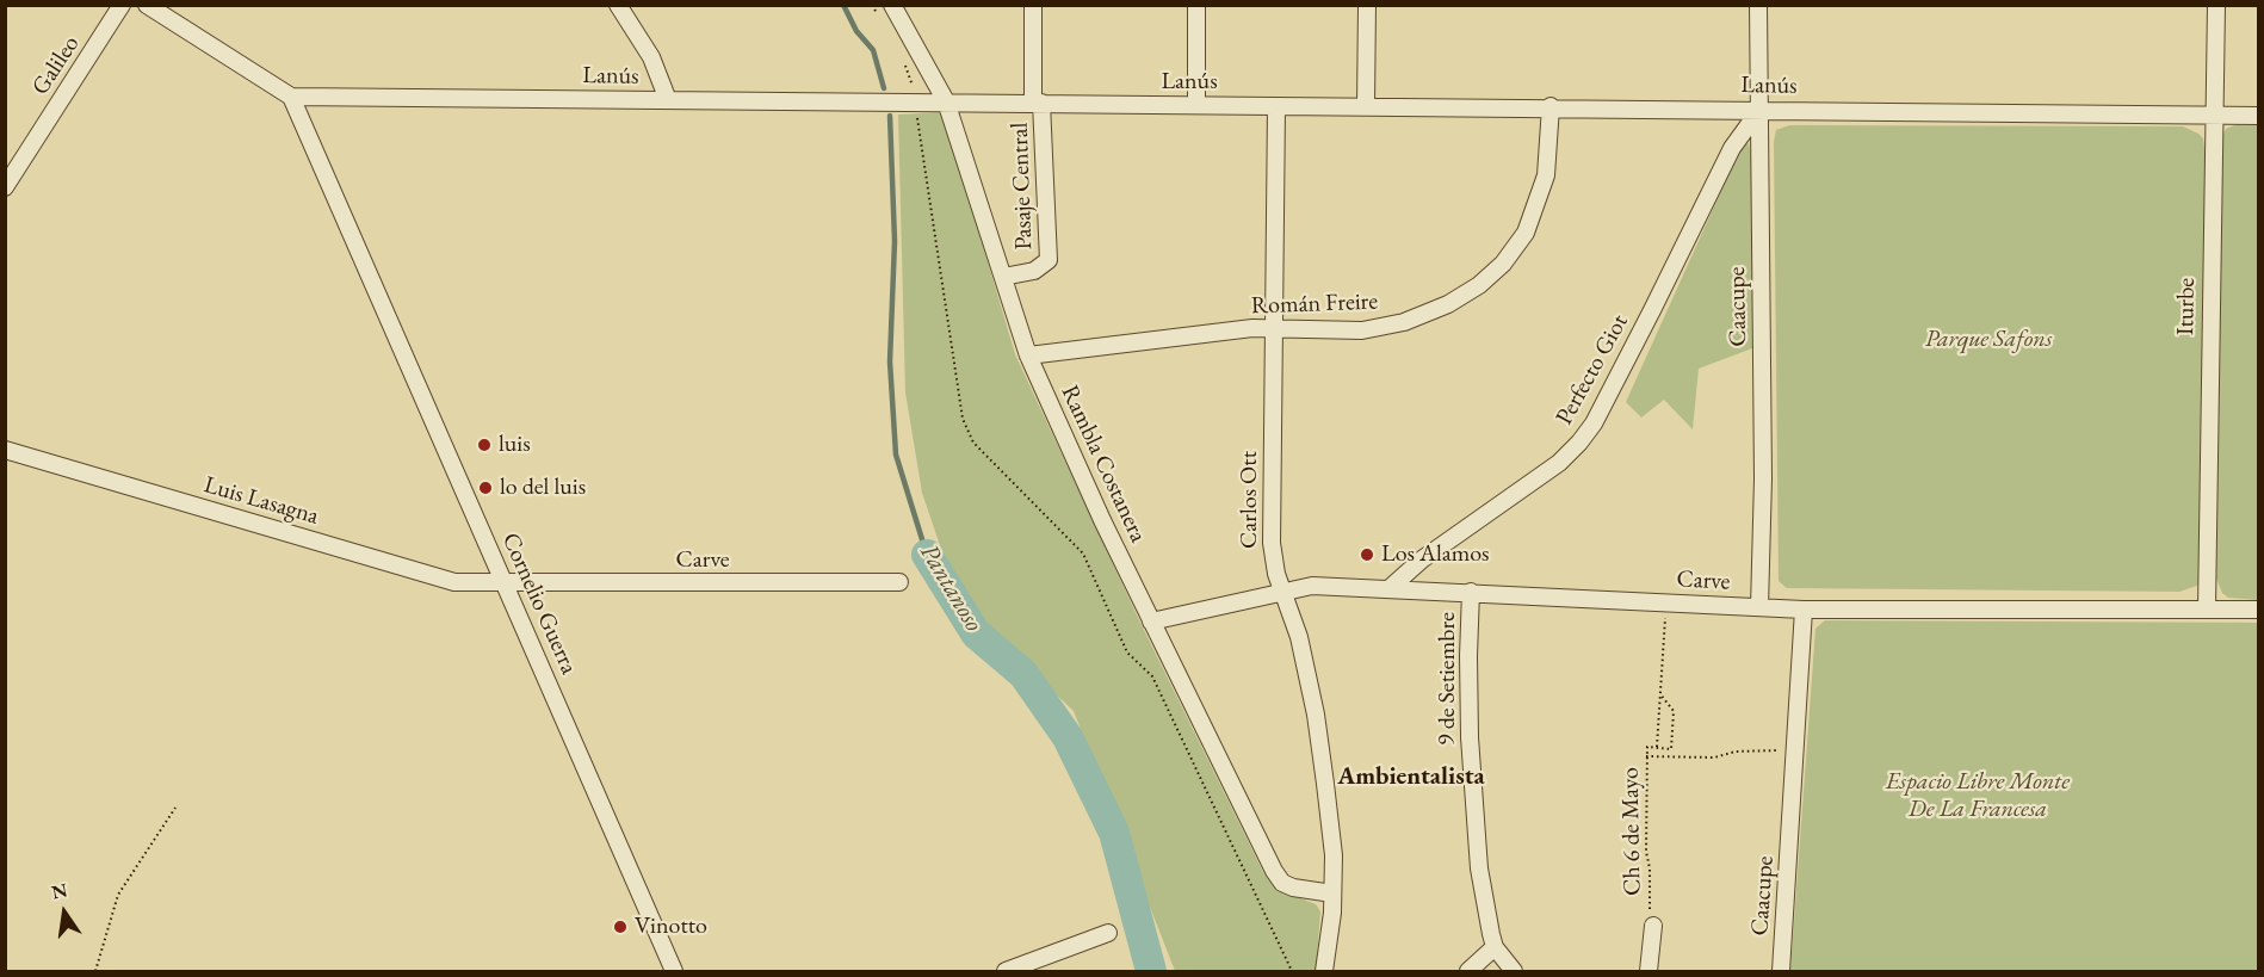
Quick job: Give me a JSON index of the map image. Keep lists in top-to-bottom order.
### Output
{
  "streets": {
    "street": [
      "Galileo",
      "Lanús",
      "Pasaje Central",
      "Román Freire",
      "Caacupe",
      "Iturbe",
      "Perfecto Giot",
      "Rambla Costanera",
      "Carlos Ott",
      "Luis Lasagna",
      "Carve",
      "Cornelio Guerra",
      "9 de Setiembre"
    ],
    "path": ["Ch 6 de Mayo"]
  },
  "crossings": [
    ["Lanús", "Pasaje Central"],
    ["Lanús", "Román Freire"],
    ["Lanús", "Caacupe"],
    ["Lanús", "Iturbe"],
    ["Lanús", "Perfecto Giot"],
    ["Lanús", "Rambla Costanera"],
    ["Lanús", "Carlos Ott"],
    ["Lanús", "Cornelio Guerra"],
    ["Pasaje Central", "Rambla Costanera"],
    ["Román Freire", "Rambla Costanera"],
    ["Román Freire", "Carlos Ott"],
    ["Caacupe", "Perfecto Giot"],
    ["Caacupe", "Carve"],
    ["Iturbe", "Carve"],
    ["Perfecto Giot", "Carve"],
    ["Rambla Costanera", "Carlos Ott"],
    ["Rambla Costanera", "Carve"],
    ["Carlos Ott", "Carve"],
    ["Luis Lasagna", "Carve"],
    ["Luis Lasagna", "Cornelio Guerra"],
    ["Carve", "Cornelio Guerra"],
    ["Carve", "9 de Setiembre"],
    ["Carve", "Ch 6 de Mayo"]
  ],
  "districts": ["Ambientalista"],
  "water": ["Pantanoso"],
  "parks": ["Parque Safons", "Espacio Libre Monte De La Francesa"],
  "places": [
    "luis",
    "lo del luis",
    "Los Alamos",
    "Vinotto"
  ],
  "north": "top"
}
